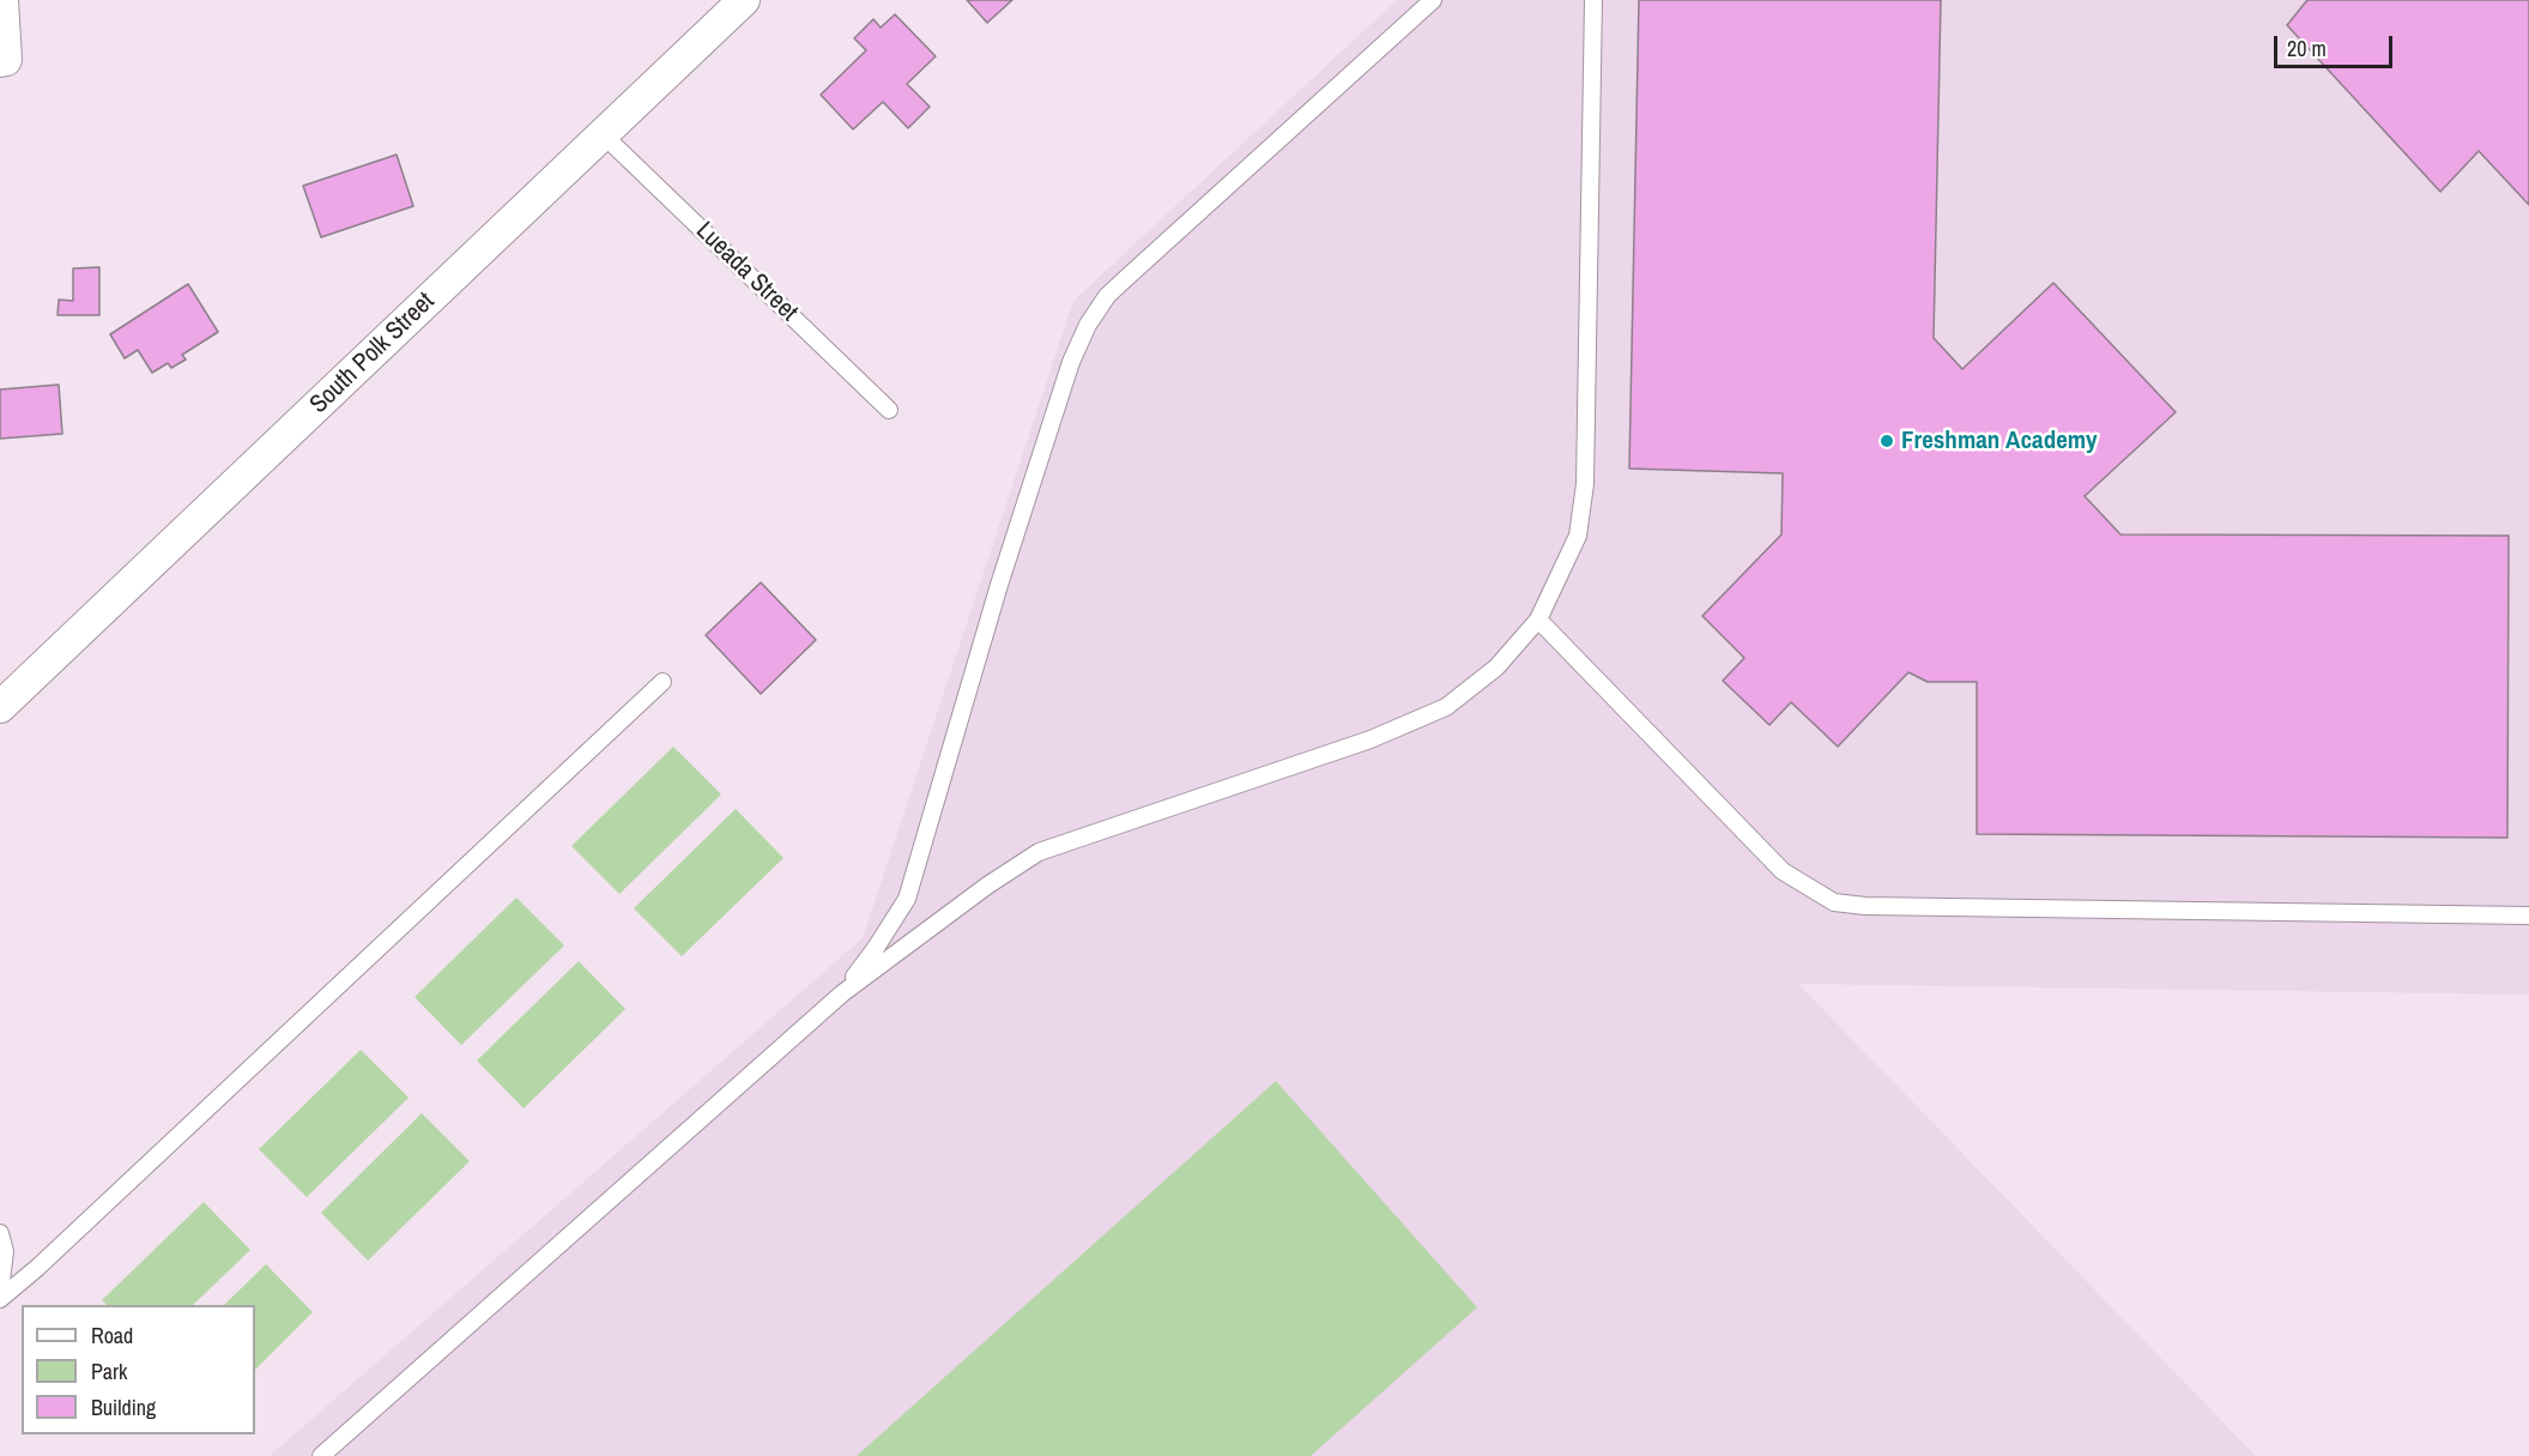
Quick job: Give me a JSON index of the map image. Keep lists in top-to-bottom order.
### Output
{
  "streets": {
    "street": ["South Polk Street"],
    "lane": ["Lueada Street"]
  },
  "crossings": [
    ["Lueada Street", "South Polk Street"]
  ],
  "places": ["Freshman Academy"],
  "legend": ["Road", "Park", "Building"],
  "scale_bar": "20 m"
}
